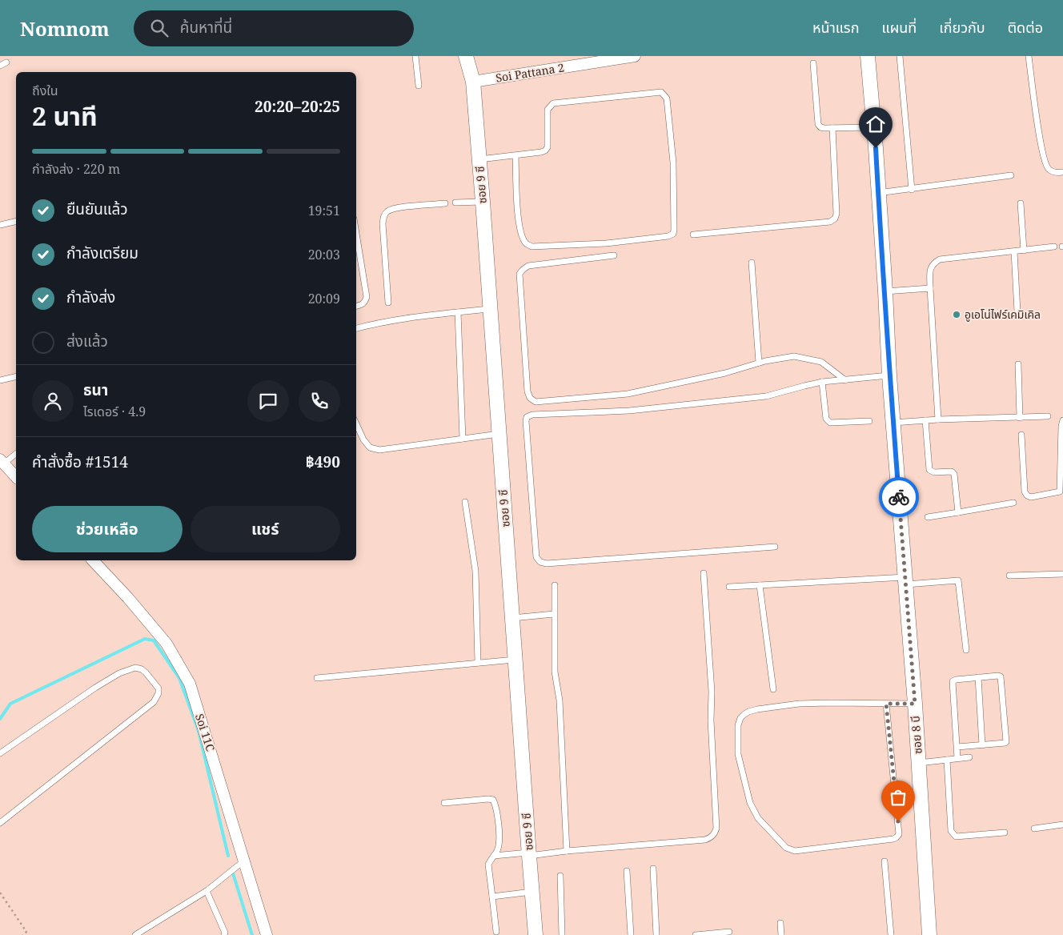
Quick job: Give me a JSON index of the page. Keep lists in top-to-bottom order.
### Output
{
  "streets": {
    "street": [
      "Soi Pattana 2",
      "ซอย 9 ซี",
      "Soi 11C",
      "ซอย 8 บี"
    ]
  },
  "crossings": [
    ["Soi Pattana 2", "ซอย 9 ซี"]
  ],
  "places": ["อูเอโน่ไฟร์เคมิเคิล"],
  "page": {
    "header": "Nomnom",
    "search": "ค้นหาที่นี่",
    "nav": [
      "หน้าแรก",
      "แผนที่",
      "เกี่ยวกับ",
      "ติดต่อ"
    ],
    "heading": ["2 นาที", "ถึงใน", "20:20–20:25"],
    "panel": [
      "ธนา",
      "ไรเดอร์ · 4.9",
      "คำสั่งซื้อ #1514",
      "฿490"
    ],
    "bar": "กำลังส่ง · 220 m",
    "list": [
      ["ยืนยันแล้ว", "19:51"],
      ["กำลังเตรียม", "20:03"],
      ["กำลังส่ง", "20:09"],
      "ส่งแล้ว"
    ],
    "buttons": ["ช่วยเหลือ", "แชร์"]
  }
}
